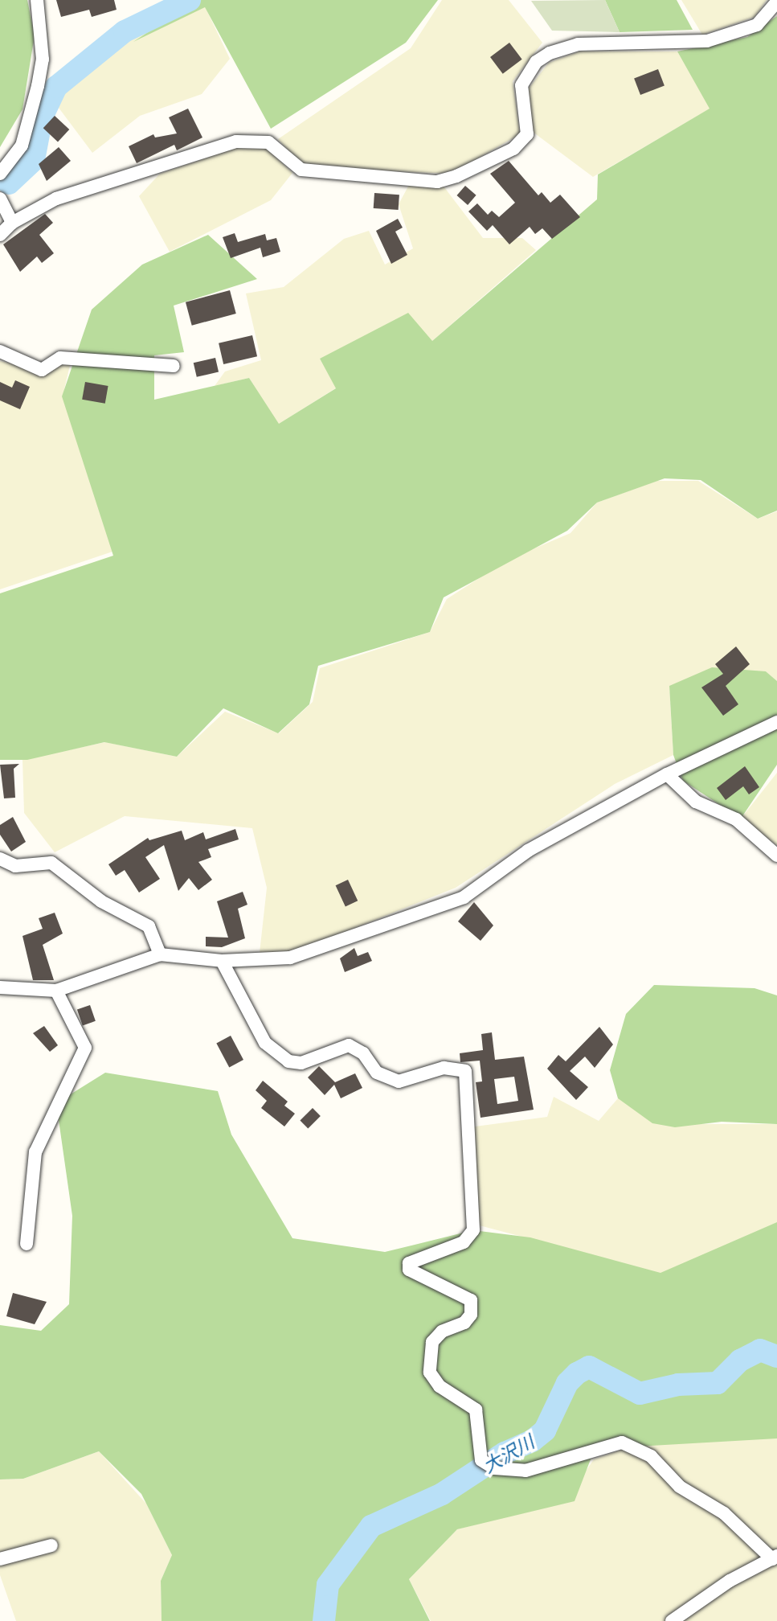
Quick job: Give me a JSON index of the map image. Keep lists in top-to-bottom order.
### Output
{
  "water": ["大沢川"]
}
